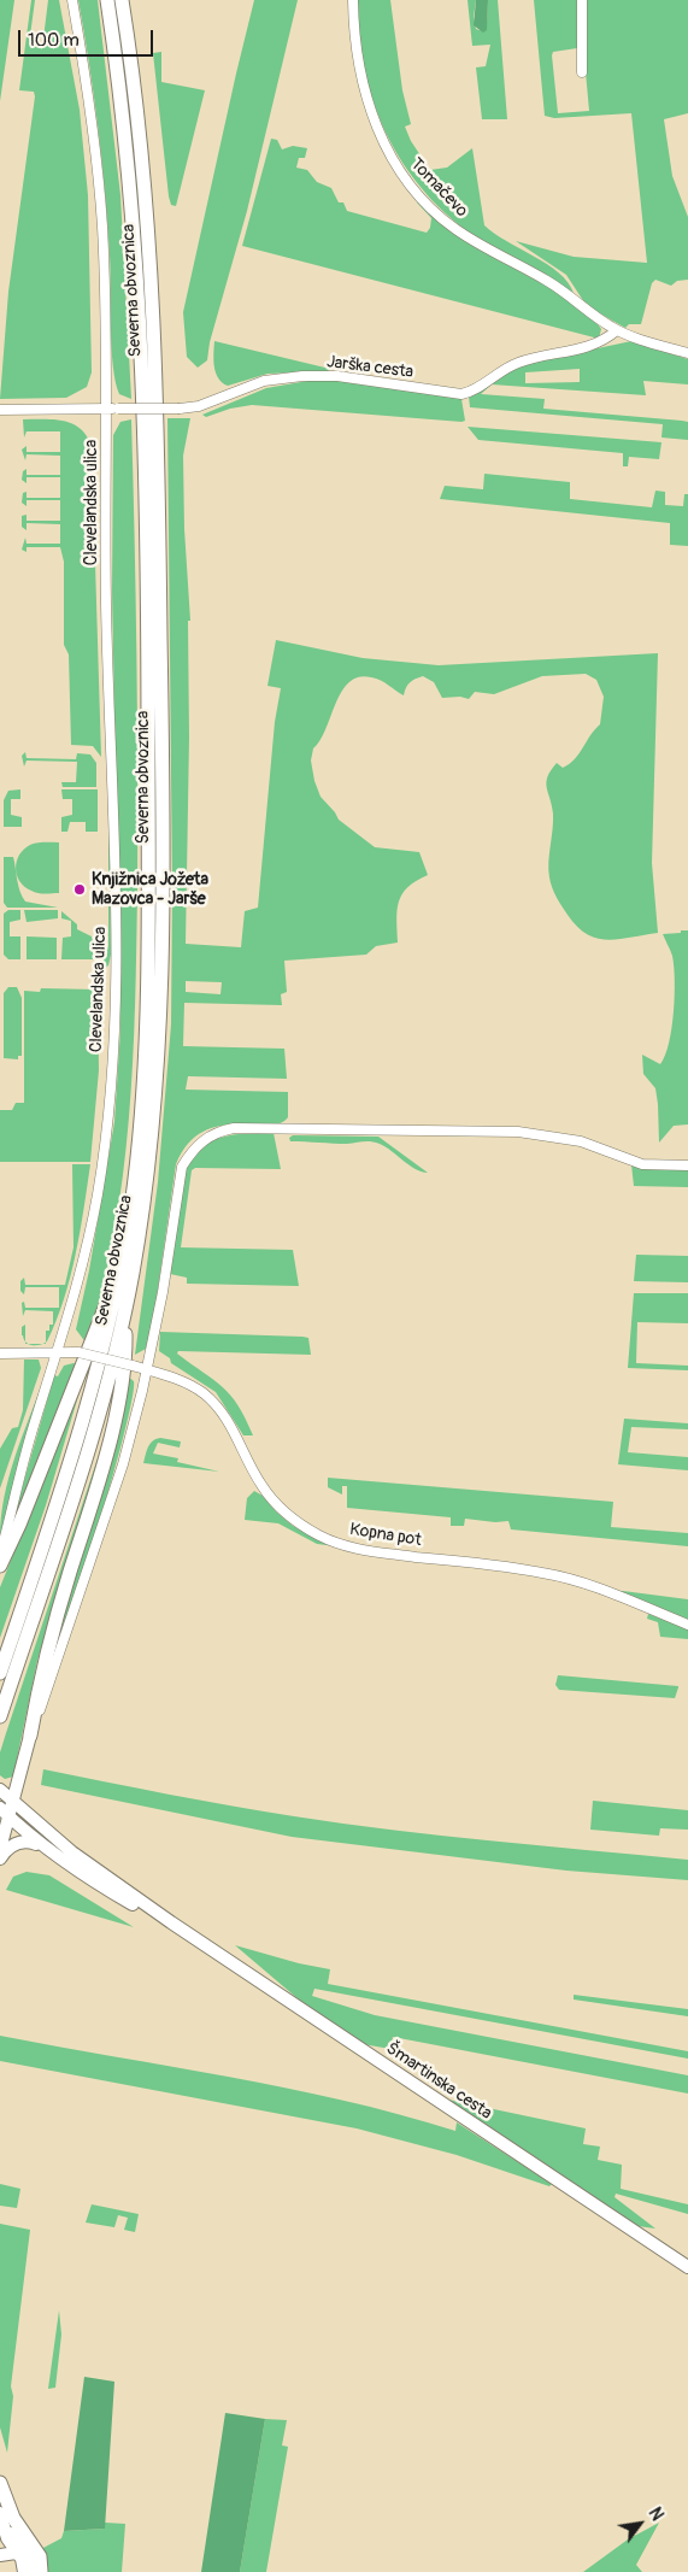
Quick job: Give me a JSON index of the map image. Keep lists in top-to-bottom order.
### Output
{
  "streets": {
    "highway": ["Severna obvoznica"],
    "main road": ["Šmartinska cesta"],
    "street": [
      "Tomačevo",
      "Jarška cesta",
      "Clevelandska ulica",
      "Kopna pot"
    ]
  },
  "crossings": [
    ["Tomačevo", "Jarška cesta"],
    ["Jarška cesta", "Clevelandska ulica"],
    ["Clevelandska ulica", "Kopna pot"]
  ],
  "places": ["Knjižnica Jožeta Mazovca - Jarše"],
  "scale_bar": "100 m",
  "north": "top right"
}
